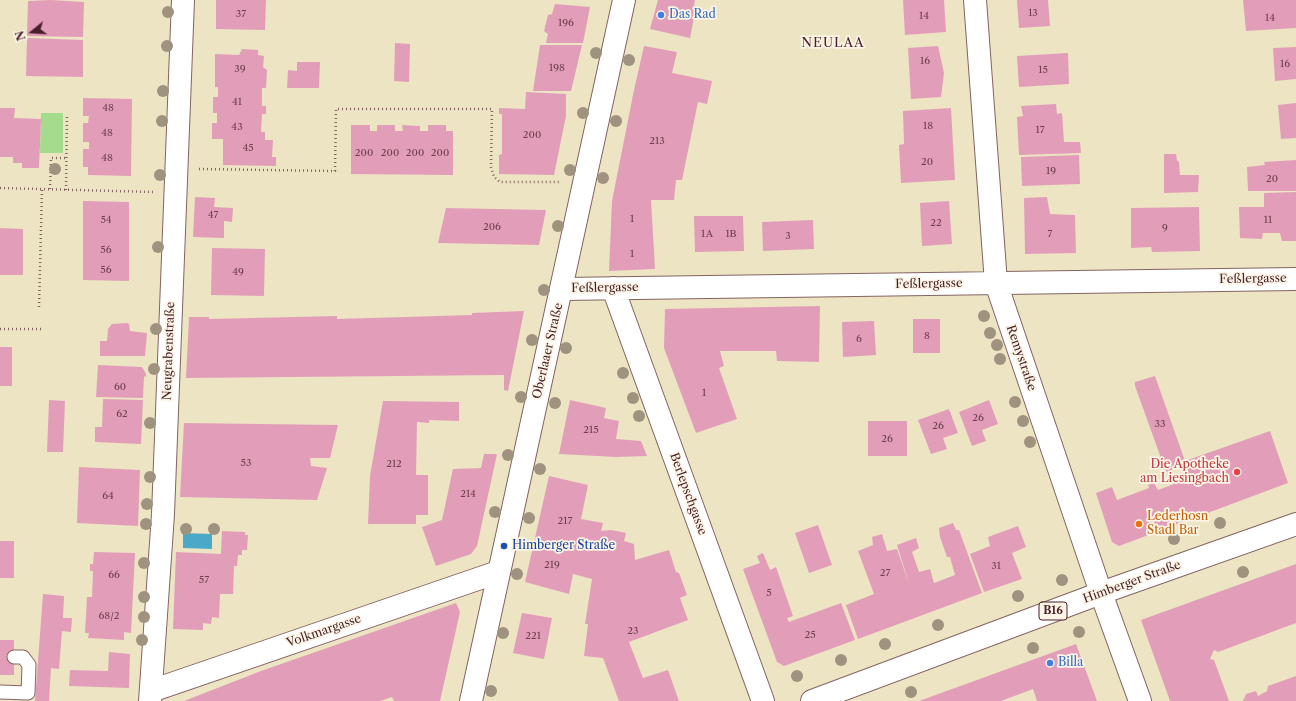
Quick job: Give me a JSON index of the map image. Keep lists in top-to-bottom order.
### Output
{
  "streets": {
    "street": [
      "Feßlergasse",
      "Neugrabenstraße",
      "Oberlaaer Straße",
      "Remystraße",
      "Berlepschgasse",
      "Himberger Straße",
      "B16",
      "Volkmargasse"
    ]
  },
  "crossings": [
    ["Feßlergasse", "Oberlaaer Straße"],
    ["Feßlergasse", "Remystraße"],
    ["Feßlergasse", "Berlepschgasse"],
    ["Neugrabenstraße", "Volkmargasse"],
    ["Oberlaaer Straße", "Volkmargasse"],
    ["Remystraße", "Himberger Straße"]
  ],
  "districts": ["NEULAA"],
  "places": [
    "Das Rad",
    "Die Apotheke am Liesingbach",
    "Lederhosn Stadl Bar",
    "Himberger Straße",
    "Billa"
  ],
  "house_numbers": [
    "13",
    "37",
    "14",
    "14",
    "196",
    "16",
    "16",
    "198",
    "39",
    "15",
    "41",
    "48",
    "18",
    "43",
    "17",
    "48",
    "200",
    "213",
    "45",
    "200",
    "200",
    "200",
    "200",
    "48",
    "20",
    "19",
    "20",
    "47",
    "1",
    "54",
    "11",
    "22",
    "206",
    "9",
    "1A",
    "1B",
    "7",
    "3",
    "56",
    "1",
    "56",
    "49",
    "8",
    "6",
    "60",
    "1",
    "62",
    "26",
    "33",
    "26",
    "215",
    "26",
    "53",
    "212",
    "214",
    "64",
    "217",
    "219",
    "31",
    "27",
    "66",
    "57",
    "5",
    "68/2",
    "23",
    "25",
    "221"
  ],
  "north": "left"
}
